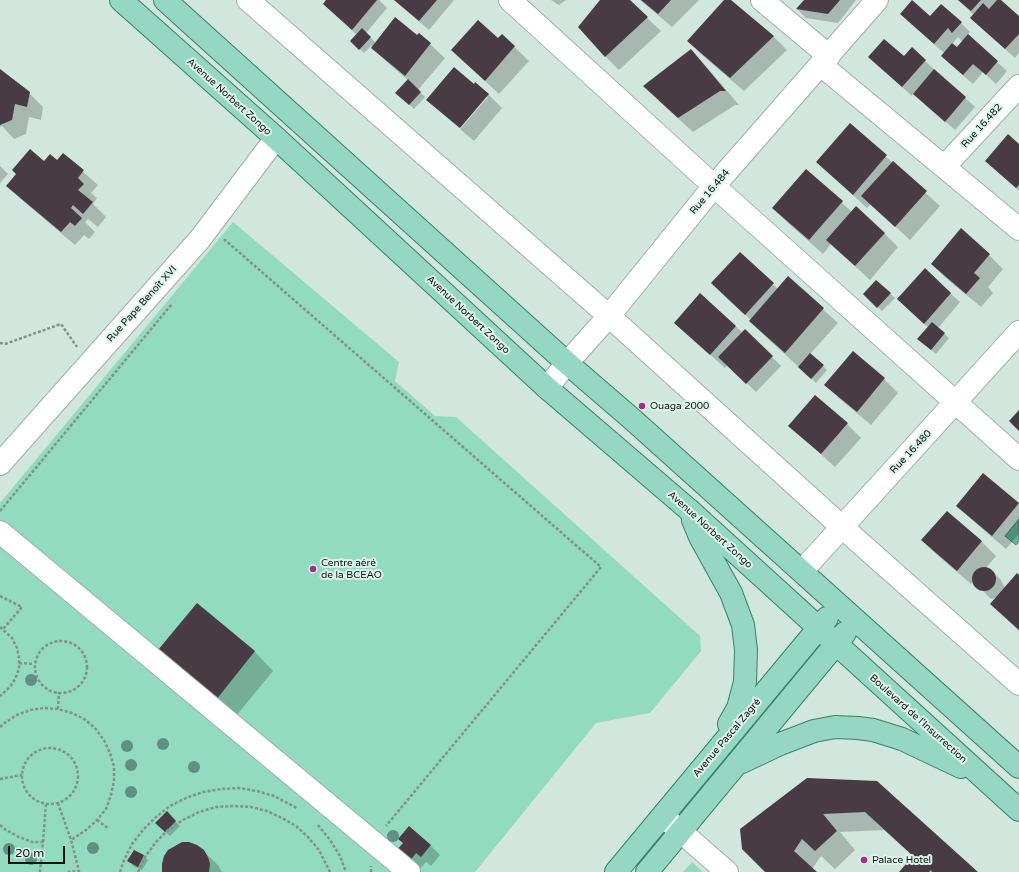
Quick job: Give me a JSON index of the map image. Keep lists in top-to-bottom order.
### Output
{
  "streets": {
    "main road": ["Avenue Norbert Zongo", "Boulevard de l'Insurrection", "Avenue Pascal Zagré"],
    "street": [
      "Rue 16.482",
      "Rue 16.484",
      "Rue Pape Benoît XVI",
      "Rue 16.480"
    ]
  },
  "crossings": [
    ["Avenue Norbert Zongo", "Rue 16.484"],
    ["Avenue Norbert Zongo", "Rue Pape Benoît XVI"],
    ["Avenue Norbert Zongo", "Boulevard de l'Insurrection"],
    ["Avenue Norbert Zongo", "Avenue Pascal Zagré"],
    ["Boulevard de l'Insurrection", "Avenue Pascal Zagré"]
  ],
  "places": ["Ouaga 2000", "Centre aéré de la BCEAO", "Palace Hotel"],
  "scale_bar": "20 m"
}
